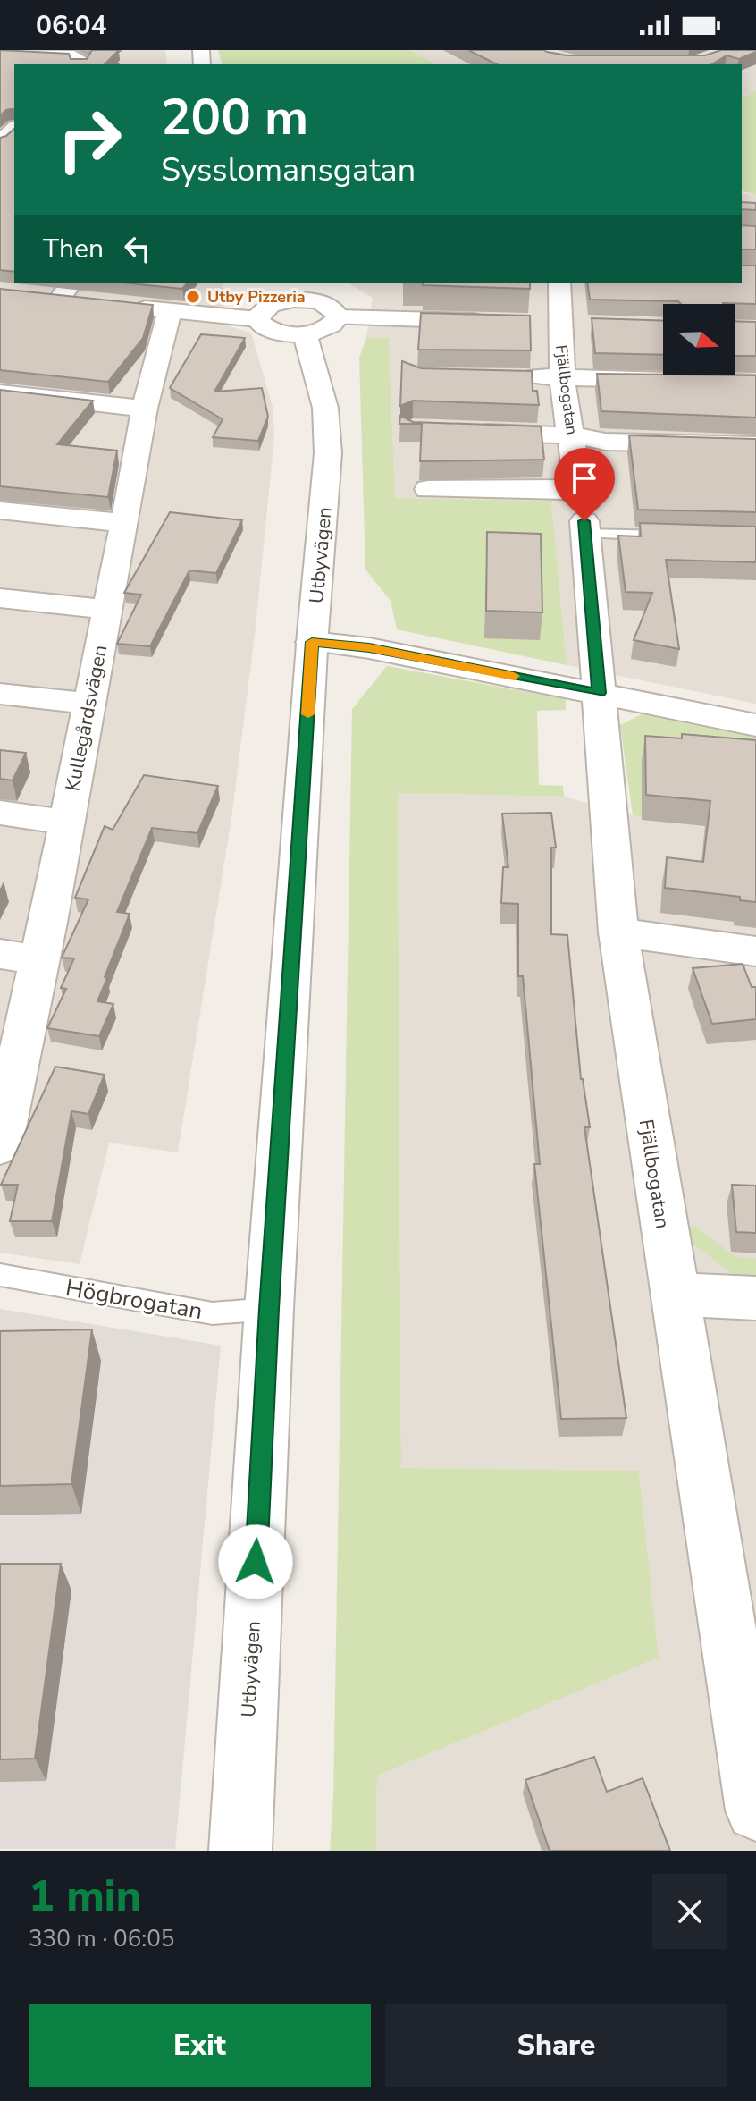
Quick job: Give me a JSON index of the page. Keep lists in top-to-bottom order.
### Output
{
  "streets": {
    "street": ["Fjällbogatan", "Utbyvägen", "Kullegårdsvägen"],
    "lane": ["Högbrogatan"]
  },
  "crossings": [
    ["Utbyvägen", "Högbrogatan"]
  ],
  "places": ["Utby Pizzeria"],
  "north": "right",
  "page": {
    "status": "06:04",
    "turn": ["200 m", "Sysslomansgatan"],
    "then": "Then",
    "heading": ["1 min", "330 m · 06:05"],
    "buttons": ["Exit", "Share"]
  }
}
